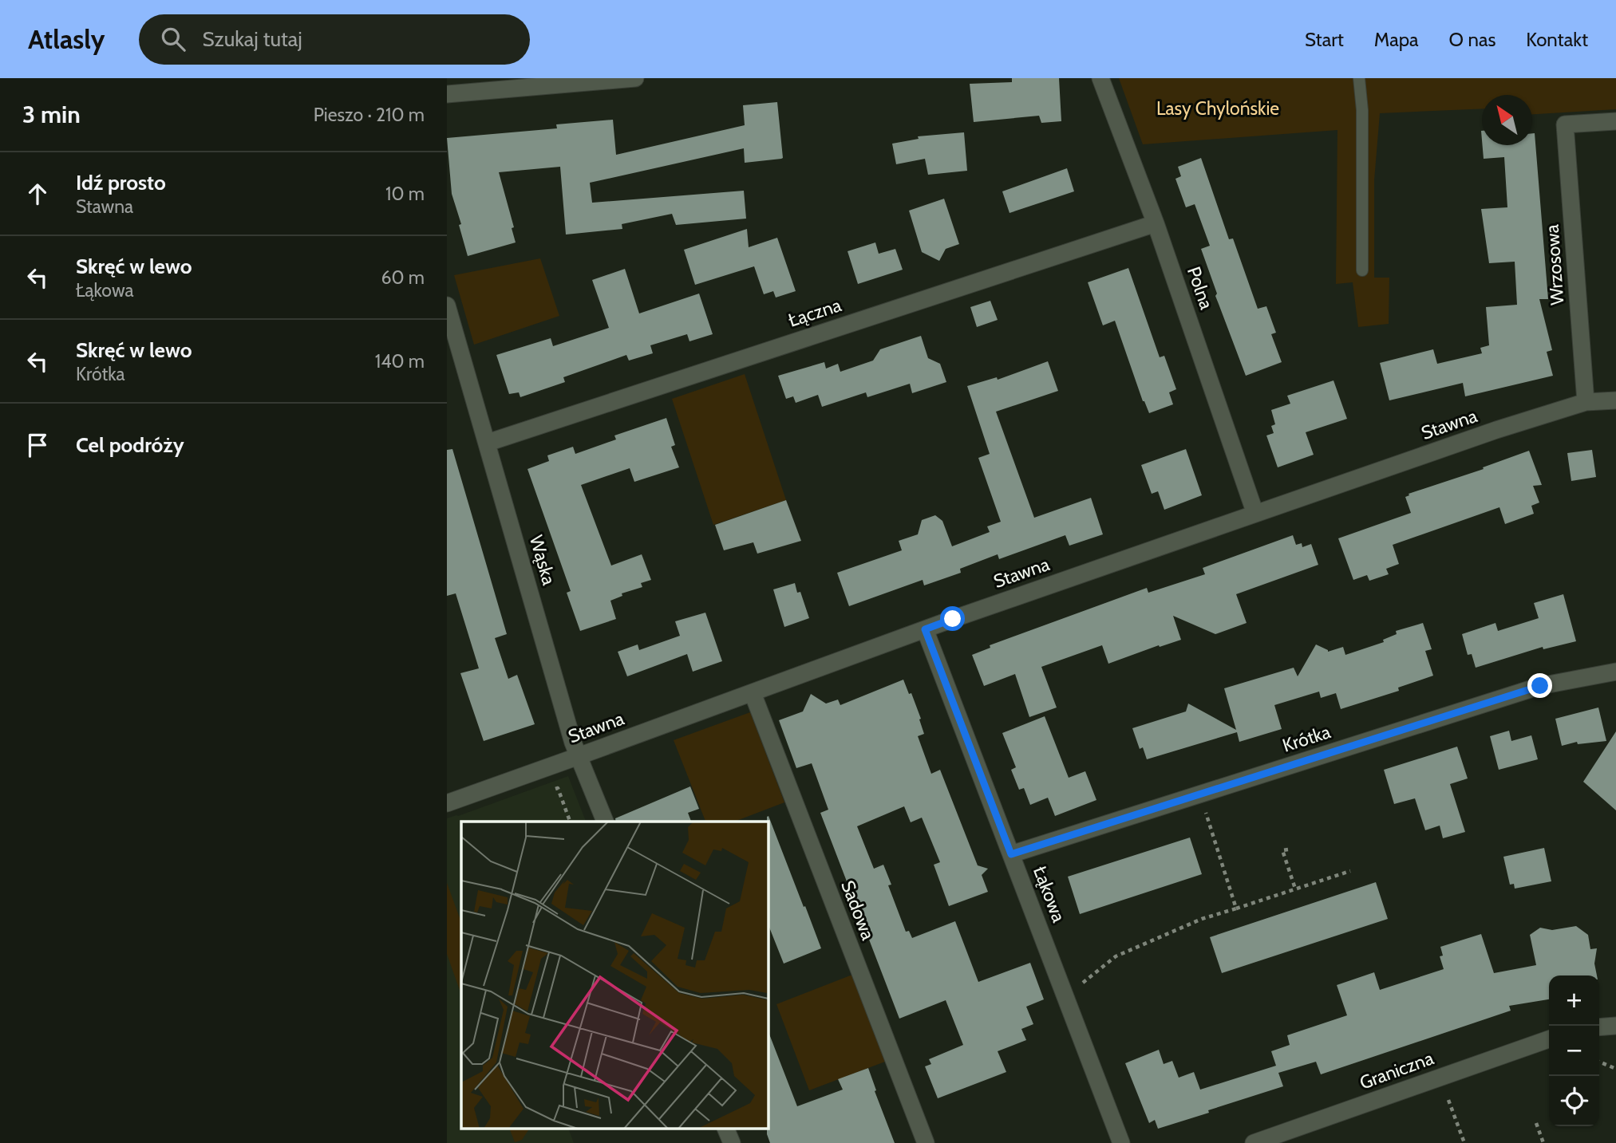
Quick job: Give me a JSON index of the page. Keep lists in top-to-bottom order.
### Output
{
  "streets": {
    "street": [
      "Wrzosowa",
      "Polna",
      "Łączna",
      "Stawna",
      "Wąska",
      "Krótka",
      "Łąkowa",
      "Sadowa",
      "Graniczna"
    ]
  },
  "crossings": [
    ["Wrzosowa", "Stawna"],
    ["Polna", "Łączna"],
    ["Polna", "Stawna"],
    ["Łączna", "Wąska"],
    ["Stawna", "Wąska"],
    ["Stawna", "Łąkowa"],
    ["Stawna", "Sadowa"],
    ["Krótka", "Łąkowa"]
  ],
  "parks": ["Lasy Chylońskie"],
  "north": "top left",
  "page": {
    "header": "Atlasly",
    "search": "Szukaj tutaj",
    "nav": [
      "Start",
      "Mapa",
      "O nas",
      "Kontakt"
    ],
    "heading": ["3 min", "Pieszo · 210 m"],
    "list": [
      ["Idź prosto", "Stawna", "10 m"],
      ["Skręć w lewo", "Łąkowa", "60 m"],
      ["Skręć w lewo", "Krótka", "140 m"],
      "Cel podróży"
    ],
    "map_buttons": ["+", "−"]
  }
}
